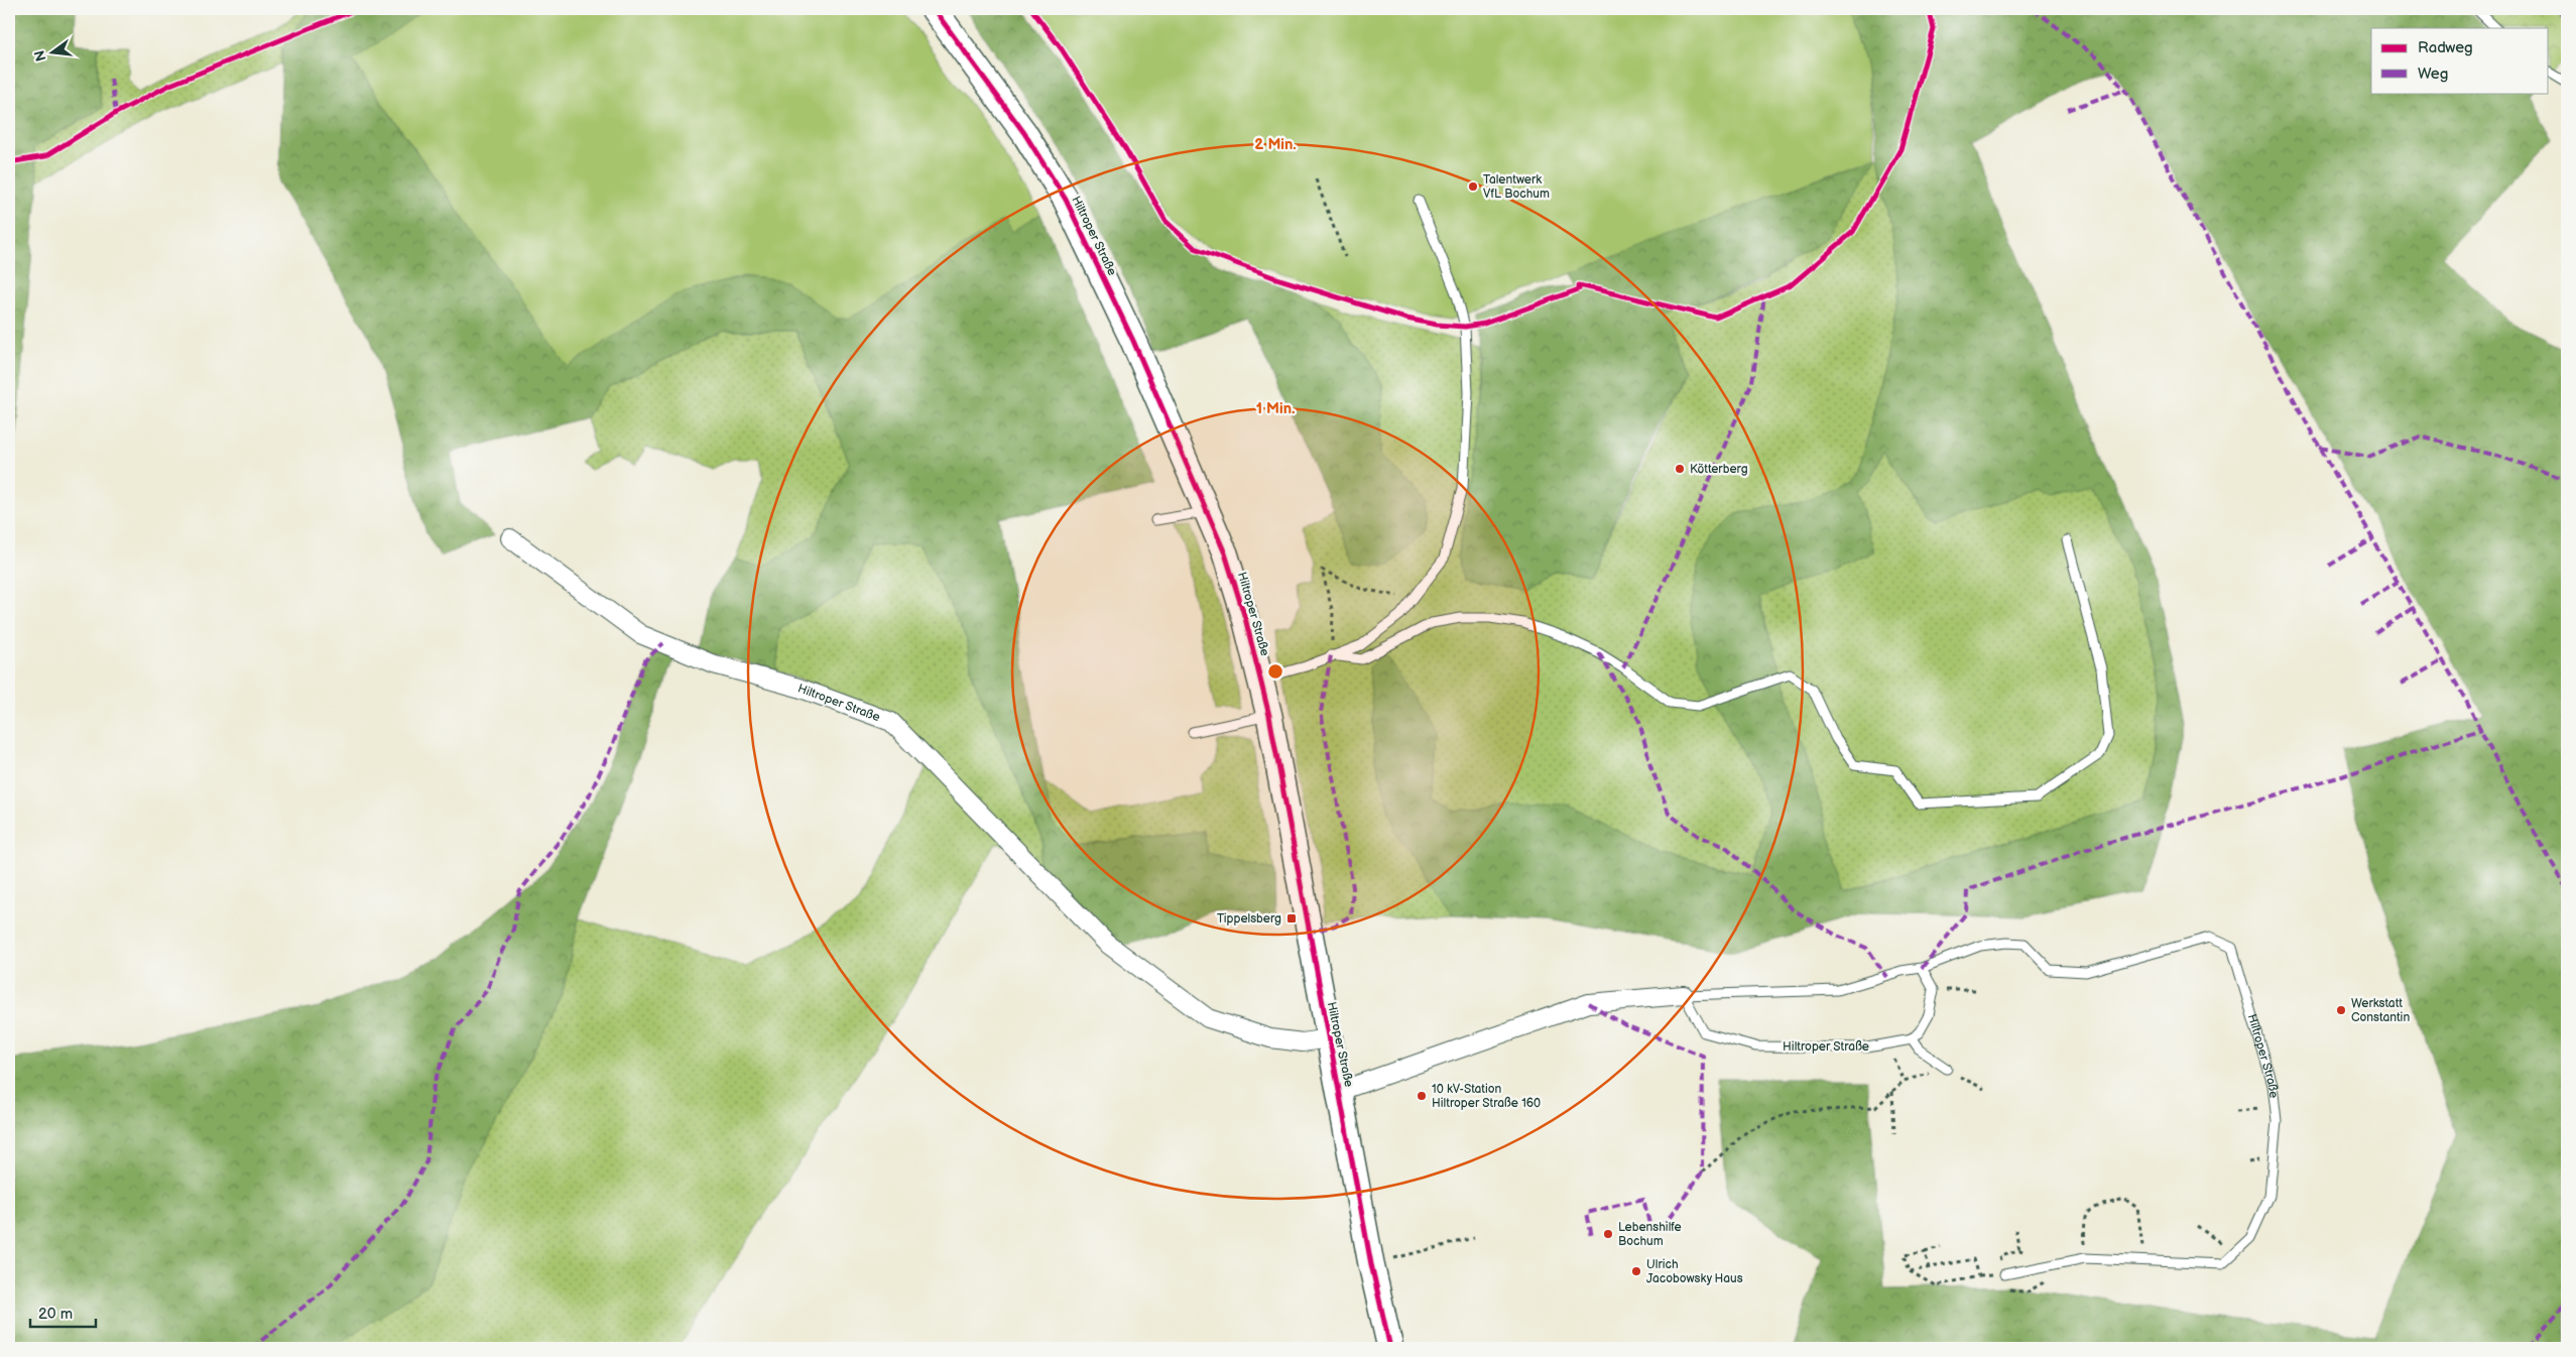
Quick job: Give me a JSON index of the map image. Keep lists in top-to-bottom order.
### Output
{
  "streets": {
    "street": ["Hiltroper Straße"]
  },
  "places": {
    "other": [
      "Talentwerk VfL Bochum",
      "Kötterberg",
      "Werkstatt Constantin",
      "10 kV-Station Hiltroper Straße 160",
      "Lebenshilfe Bochum",
      "Ulrich Jacobowsky Haus"
    ],
    "transit": ["Tippelsberg"]
  },
  "legend": ["Radweg", "Weg"],
  "scale_bar": "20 m",
  "north": "left",
  "rings": ["2 Min.", "1 Min."]
}
